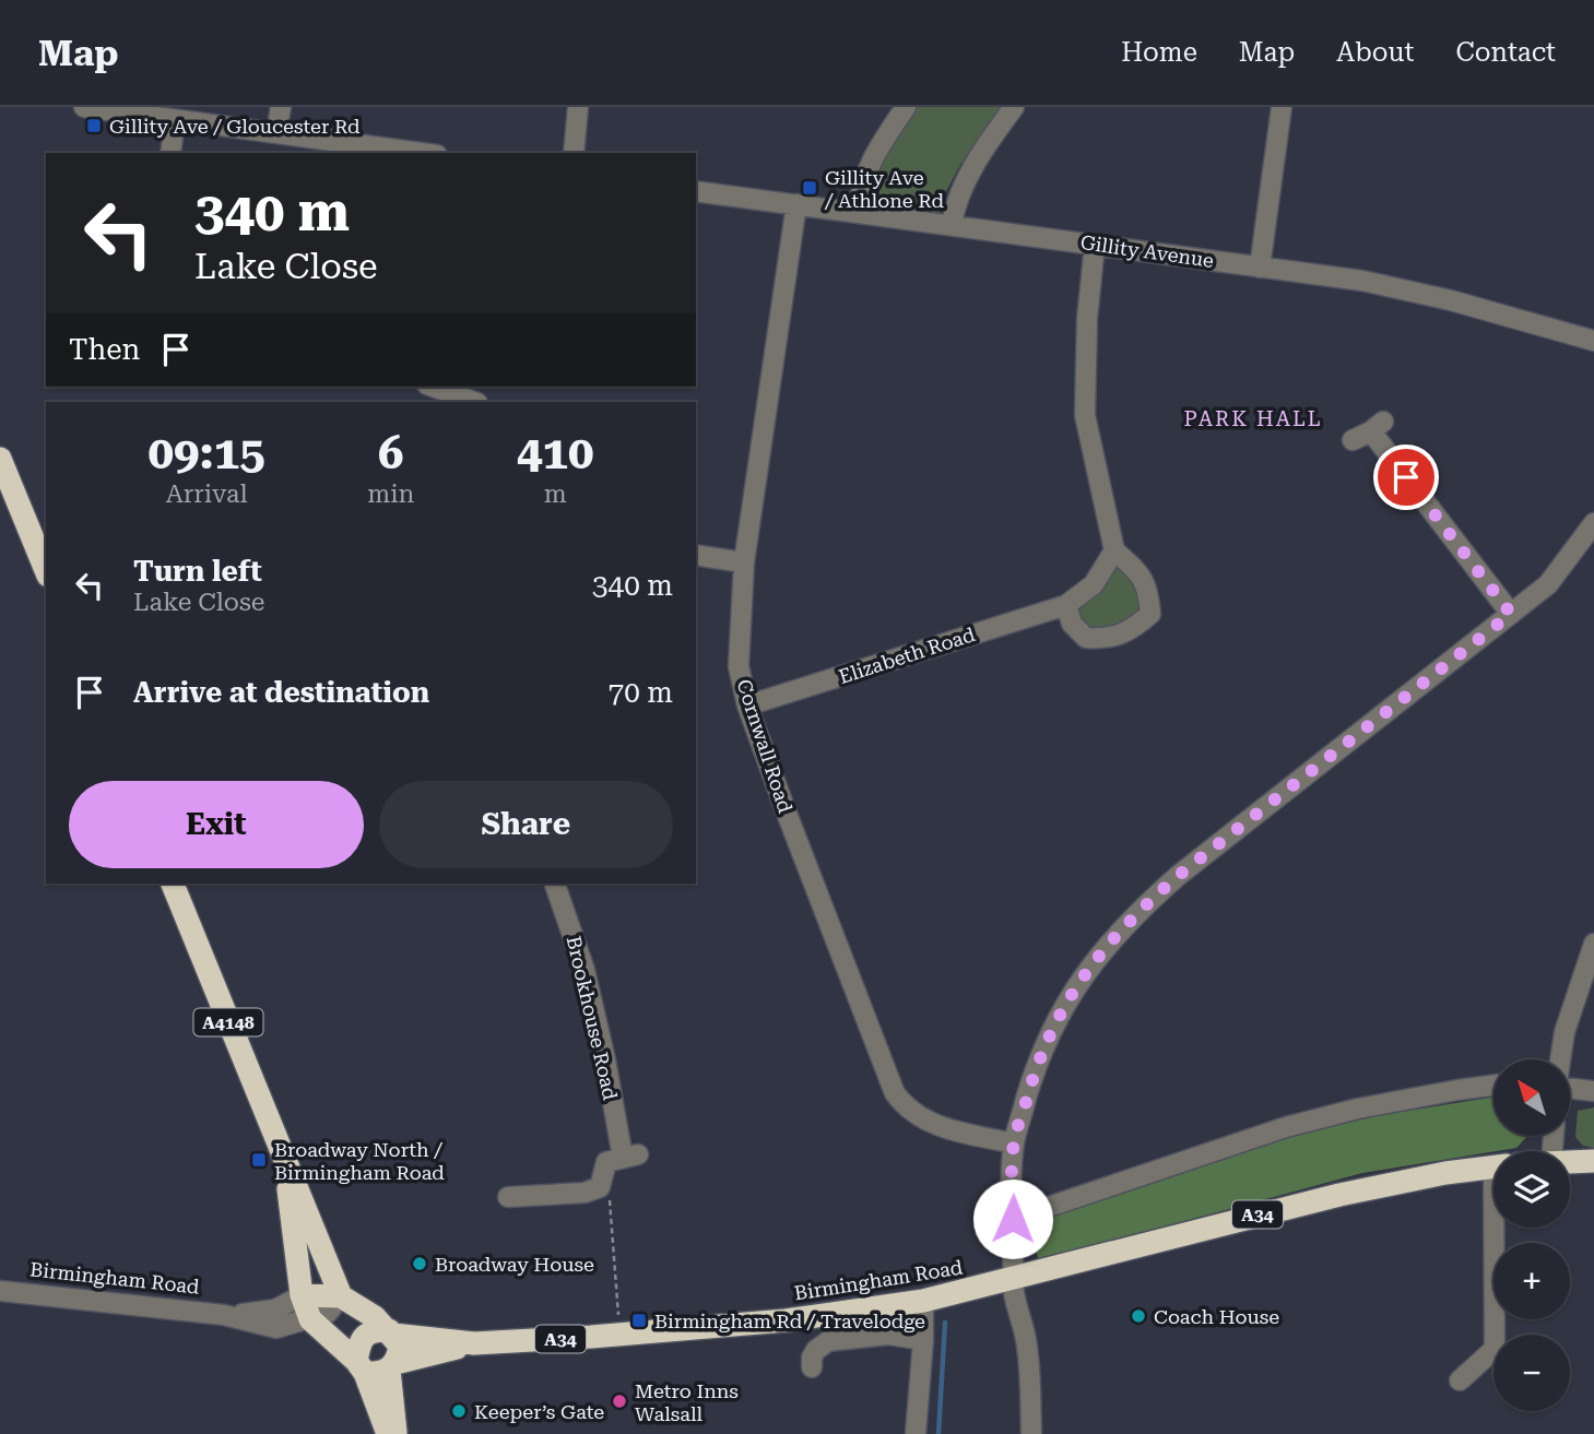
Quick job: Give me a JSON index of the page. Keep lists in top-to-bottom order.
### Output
{
  "streets": {
    "highway": ["A4148", "A34", "Birmingham Road"],
    "street": [
      "Gillity Avenue",
      "Elizabeth Road",
      "Cornwall Road",
      "Brookhouse Road"
    ]
  },
  "crossings": [
    ["Gillity Avenue", "Cornwall Road"],
    ["Elizabeth Road", "Cornwall Road"],
    ["A4148", "Birmingham Road"]
  ],
  "districts": ["PARK HALL"],
  "places": {
    "transit": [
      "Gillity Ave / Gloucester Rd",
      "Gillity Ave / Athlone Rd",
      "Broadway North / Birmingham Road",
      "Birmingham Rd / Travelodge"
    ],
    "other": [
      "Broadway House",
      "Coach House",
      "Metro Inns Walsall",
      "Keeper’s Gate"
    ]
  },
  "north": "top left",
  "page": {
    "header": "Map",
    "nav": [
      "Home",
      "Map",
      "About",
      "Contact"
    ],
    "turn": ["340 m", "Lake Close"],
    "then": "Then",
    "eta": [
      "09:15",
      "Arrival",
      "6",
      "min",
      "410",
      "m"
    ],
    "list": [
      {
        "name": "Turn left",
        "note": "Lake Close",
        "value": "340 m"
      },
      {
        "name": "Arrive at destination",
        "value": "70 m"
      }
    ],
    "buttons": ["Exit", "Share"],
    "map_buttons": ["+", "−"]
  }
}
